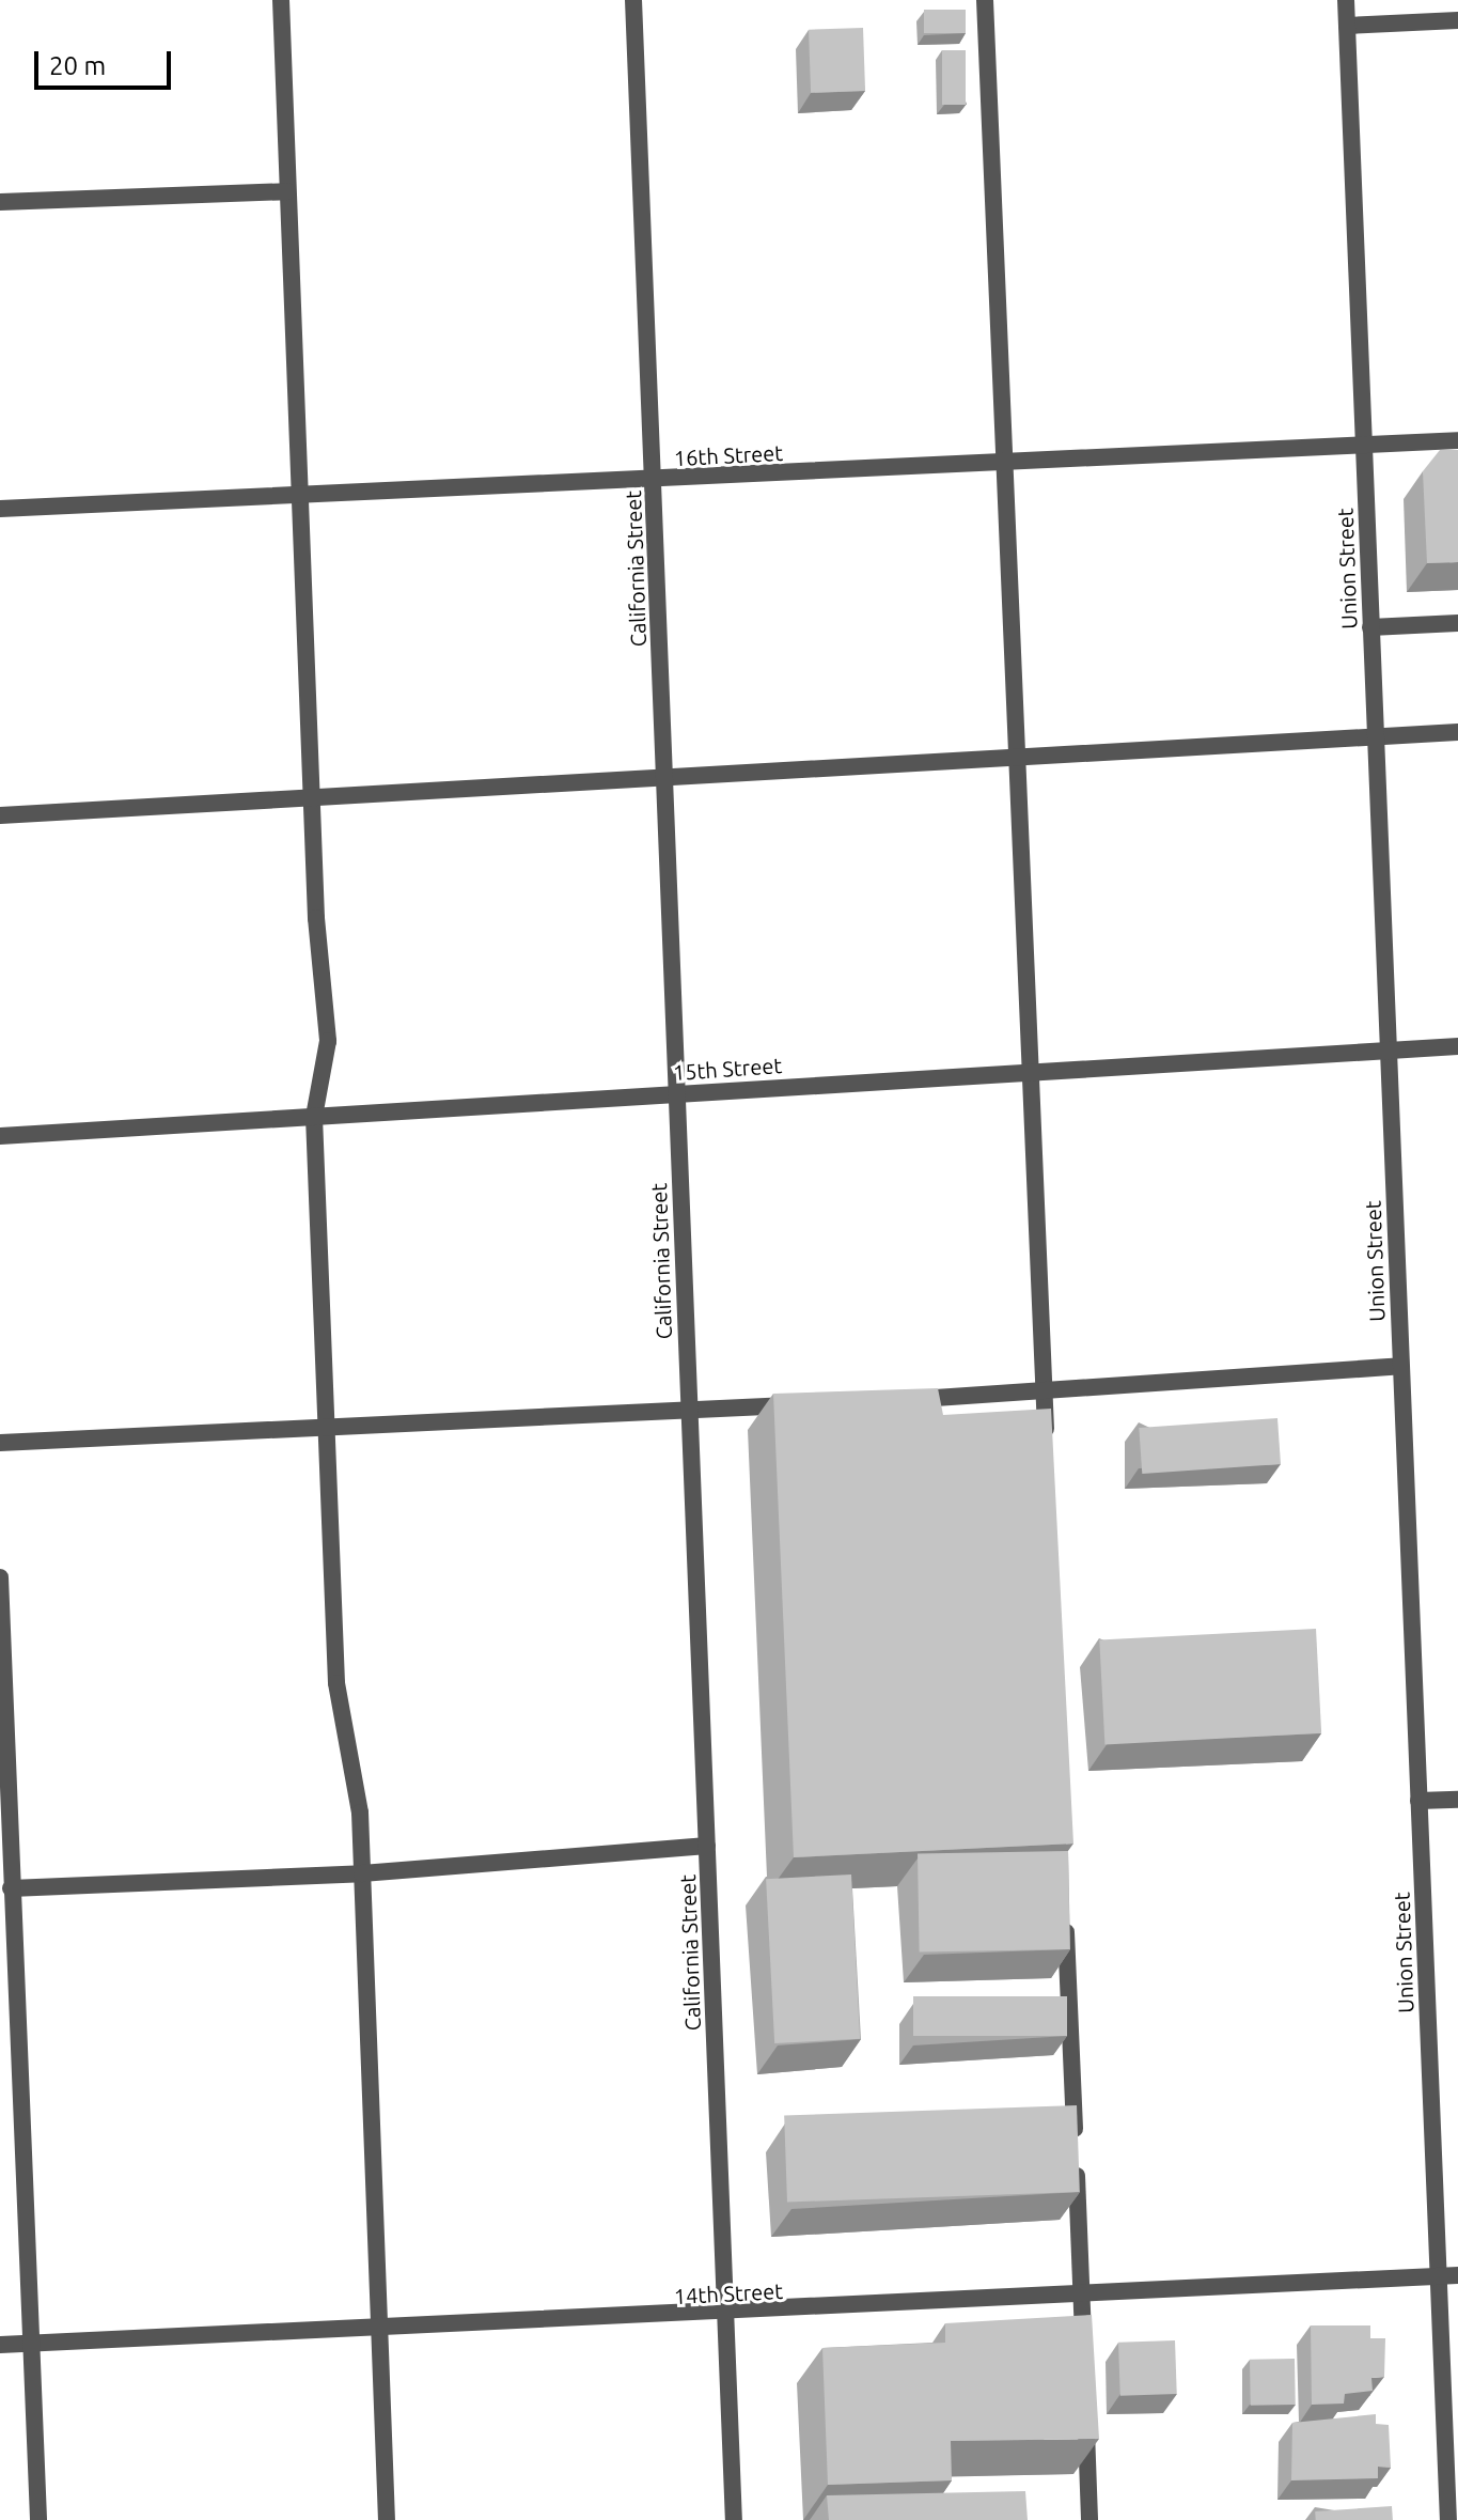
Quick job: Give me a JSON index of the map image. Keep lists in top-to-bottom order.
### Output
{
  "streets": {
    "street": [
      "16th Street",
      "California Street",
      "Union Street",
      "15th Street",
      "14th Street"
    ]
  },
  "crossings": [
    ["16th Street", "California Street"],
    ["16th Street", "Union Street"],
    ["California Street", "15th Street"],
    ["California Street", "14th Street"],
    ["Union Street", "15th Street"],
    ["Union Street", "14th Street"]
  ],
  "scale_bar": "20 m"
}
